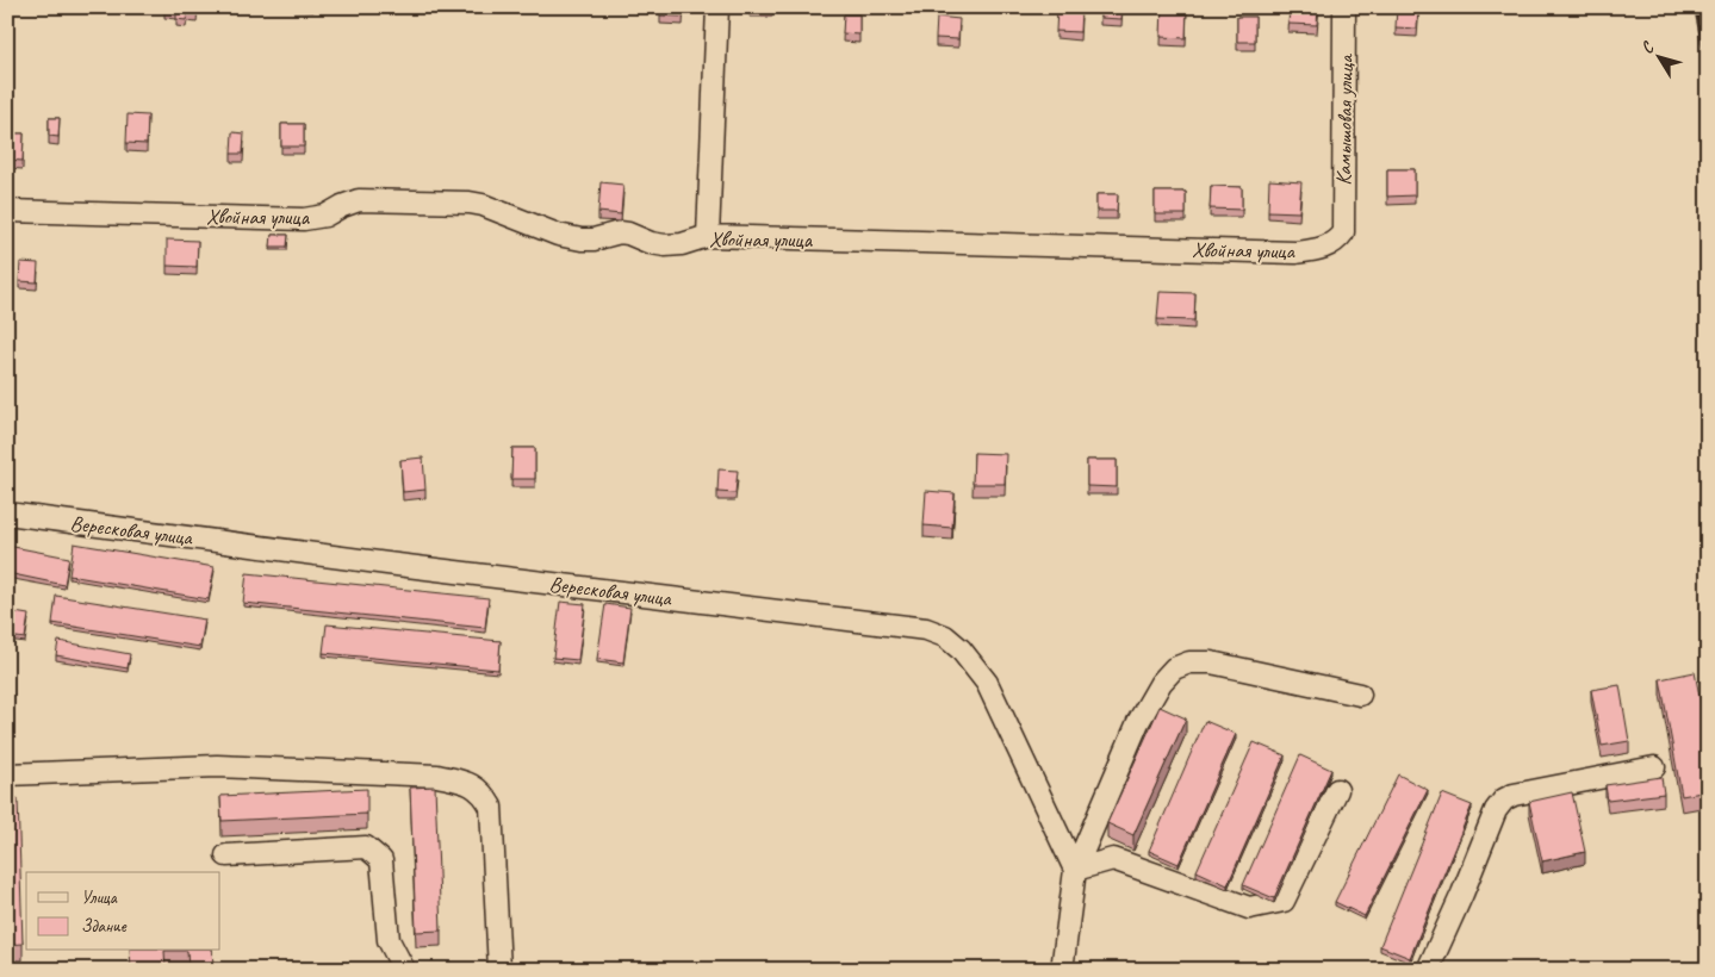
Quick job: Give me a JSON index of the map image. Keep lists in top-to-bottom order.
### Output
{
  "streets": {
    "street": ["Камышовая улица", "Хвойная улица", "Вересковая улица"]
  },
  "crossings": [
    ["Камышовая улица", "Хвойная улица"]
  ],
  "legend": ["Улица", "Здание"],
  "north": "top left"
}
